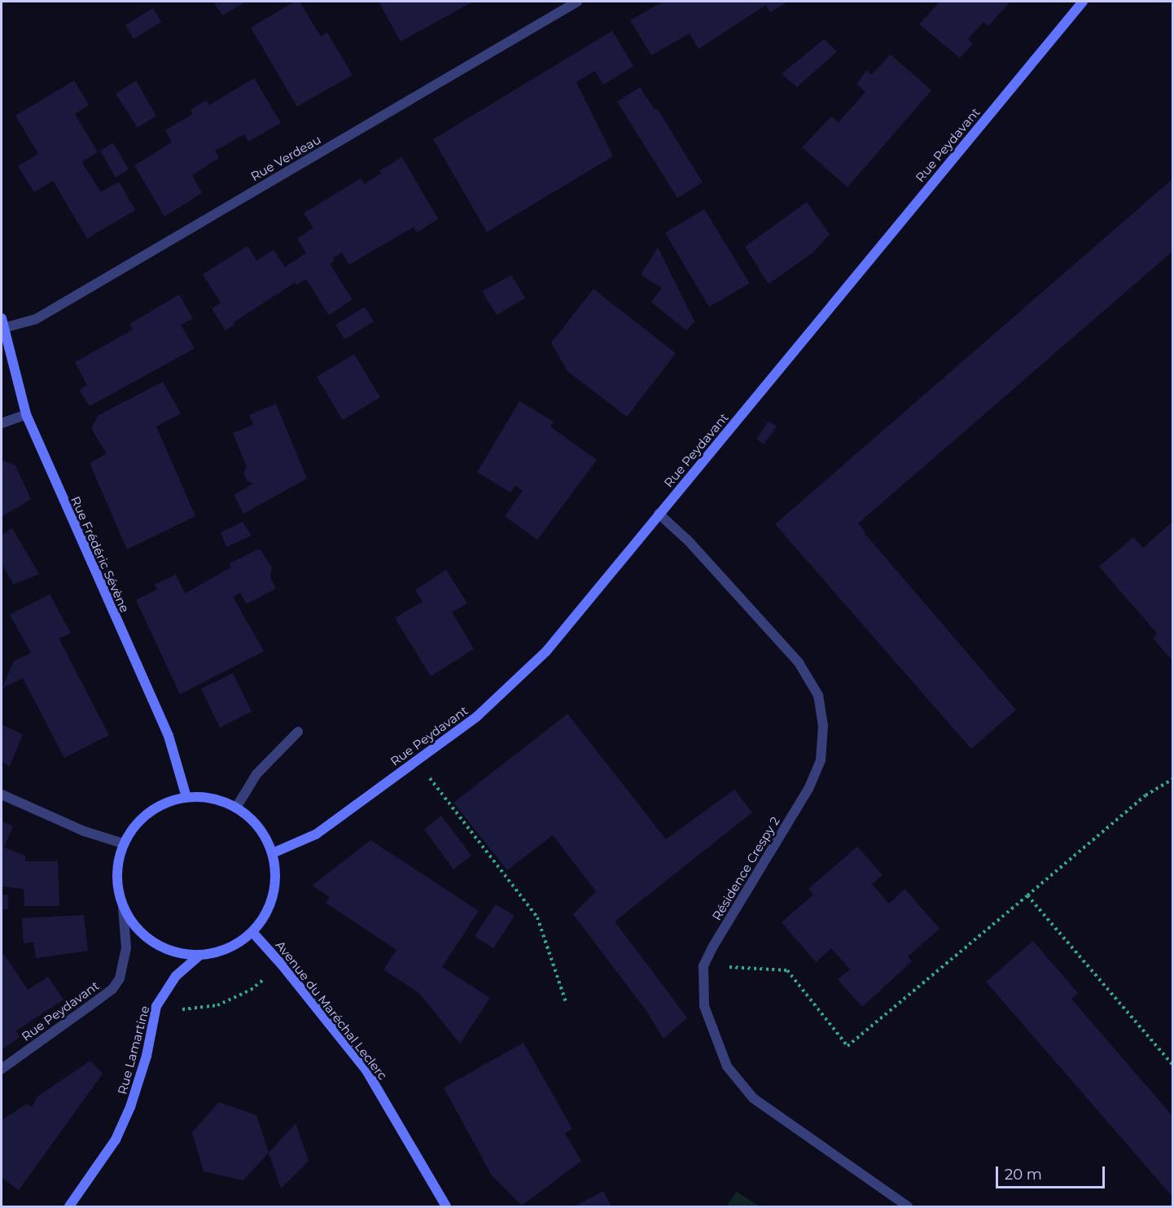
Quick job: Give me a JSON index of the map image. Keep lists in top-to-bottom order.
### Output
{
  "streets": {
    "street": [
      "Rue Peydavant",
      "Rue Verdeau",
      "Rue Frédéric Sévène",
      "Résidence Crespy 2",
      "Avenue du Maréchal Leclerc",
      "Rue Lamartine"
    ]
  },
  "crossings": [
    ["Rue Peydavant", "Rue Frédéric Sévène"],
    ["Rue Peydavant", "Résidence Crespy 2"],
    ["Rue Peydavant", "Avenue du Maréchal Leclerc"],
    ["Rue Peydavant", "Rue Lamartine"],
    ["Rue Verdeau", "Rue Frédéric Sévène"],
    ["Rue Frédéric Sévène", "Avenue du Maréchal Leclerc"],
    ["Rue Frédéric Sévène", "Rue Lamartine"],
    ["Avenue du Maréchal Leclerc", "Rue Lamartine"]
  ],
  "scale_bar": "20 m"
}
